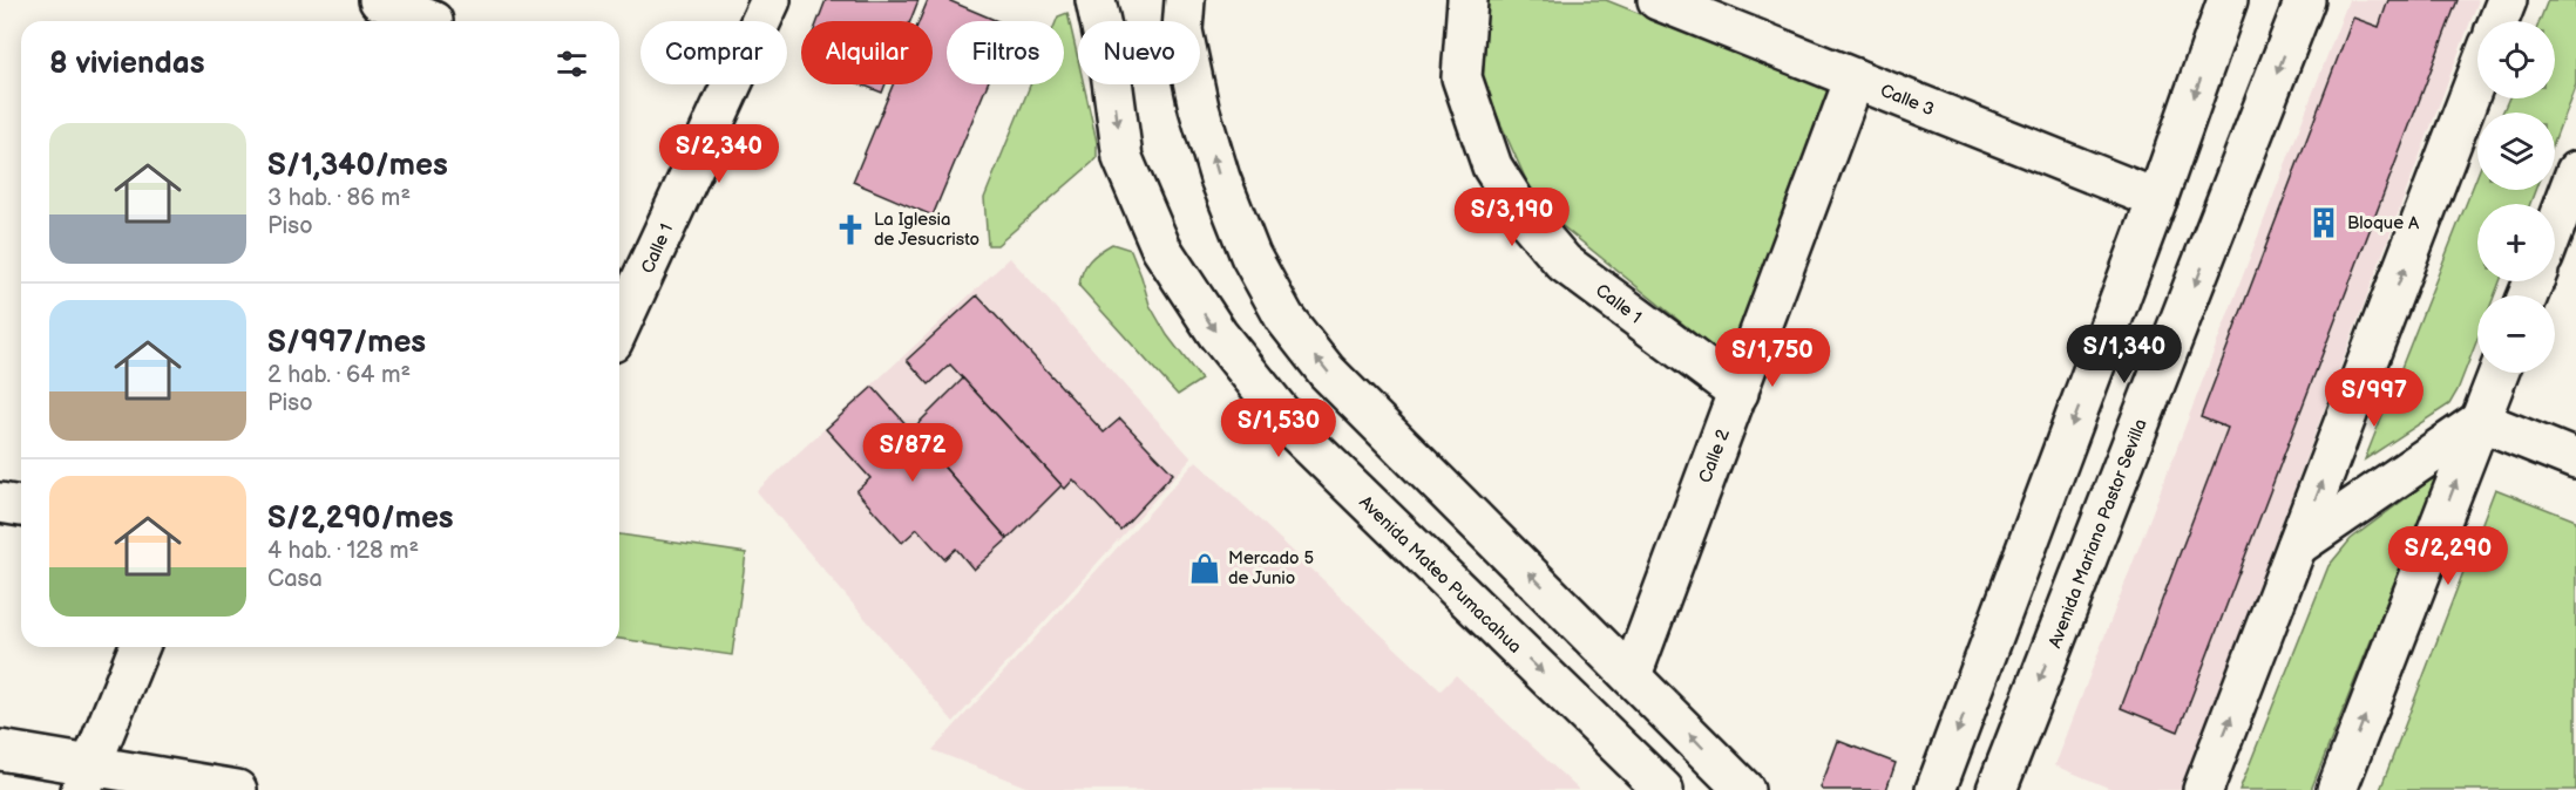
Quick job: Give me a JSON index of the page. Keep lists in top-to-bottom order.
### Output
{
  "streets": {
    "street": [
      "Calle 3",
      "Calle 1",
      "Calle 2",
      "Avenida Mariano Pastor Sevilla",
      "Avenida Mateo Pumacahua"
    ]
  },
  "crossings": [
    ["Calle 3", "Calle 2"],
    ["Calle 1", "Calle 2"]
  ],
  "places": {
    "building": ["Bloque A"],
    "church": ["La Iglesia de Jesucristo"],
    "shop": ["Mercado 5 de Junio"]
  },
  "page": {
    "map_buttons": ["+", "−"],
    "chip": [
      "Comprar",
      "Alquilar",
      "Filtros",
      "Nuevo"
    ],
    "heading": "8 viviendas",
    "list": [
      {
        "name": "S/1,340/mes",
        "note": "3 hab. · 86 m² · Piso"
      },
      {
        "name": "S/997/mes",
        "note": "2 hab. · 64 m² · Piso"
      },
      {
        "name": "S/2,290/mes",
        "note": "4 hab. · 128 m² · Casa"
      }
    ],
    "price": [
      "S/2,340",
      "S/3,190",
      "S/1,340",
      "S/1,750",
      "S/997",
      "S/1,530",
      "S/872",
      "S/2,290"
    ]
  }
}
